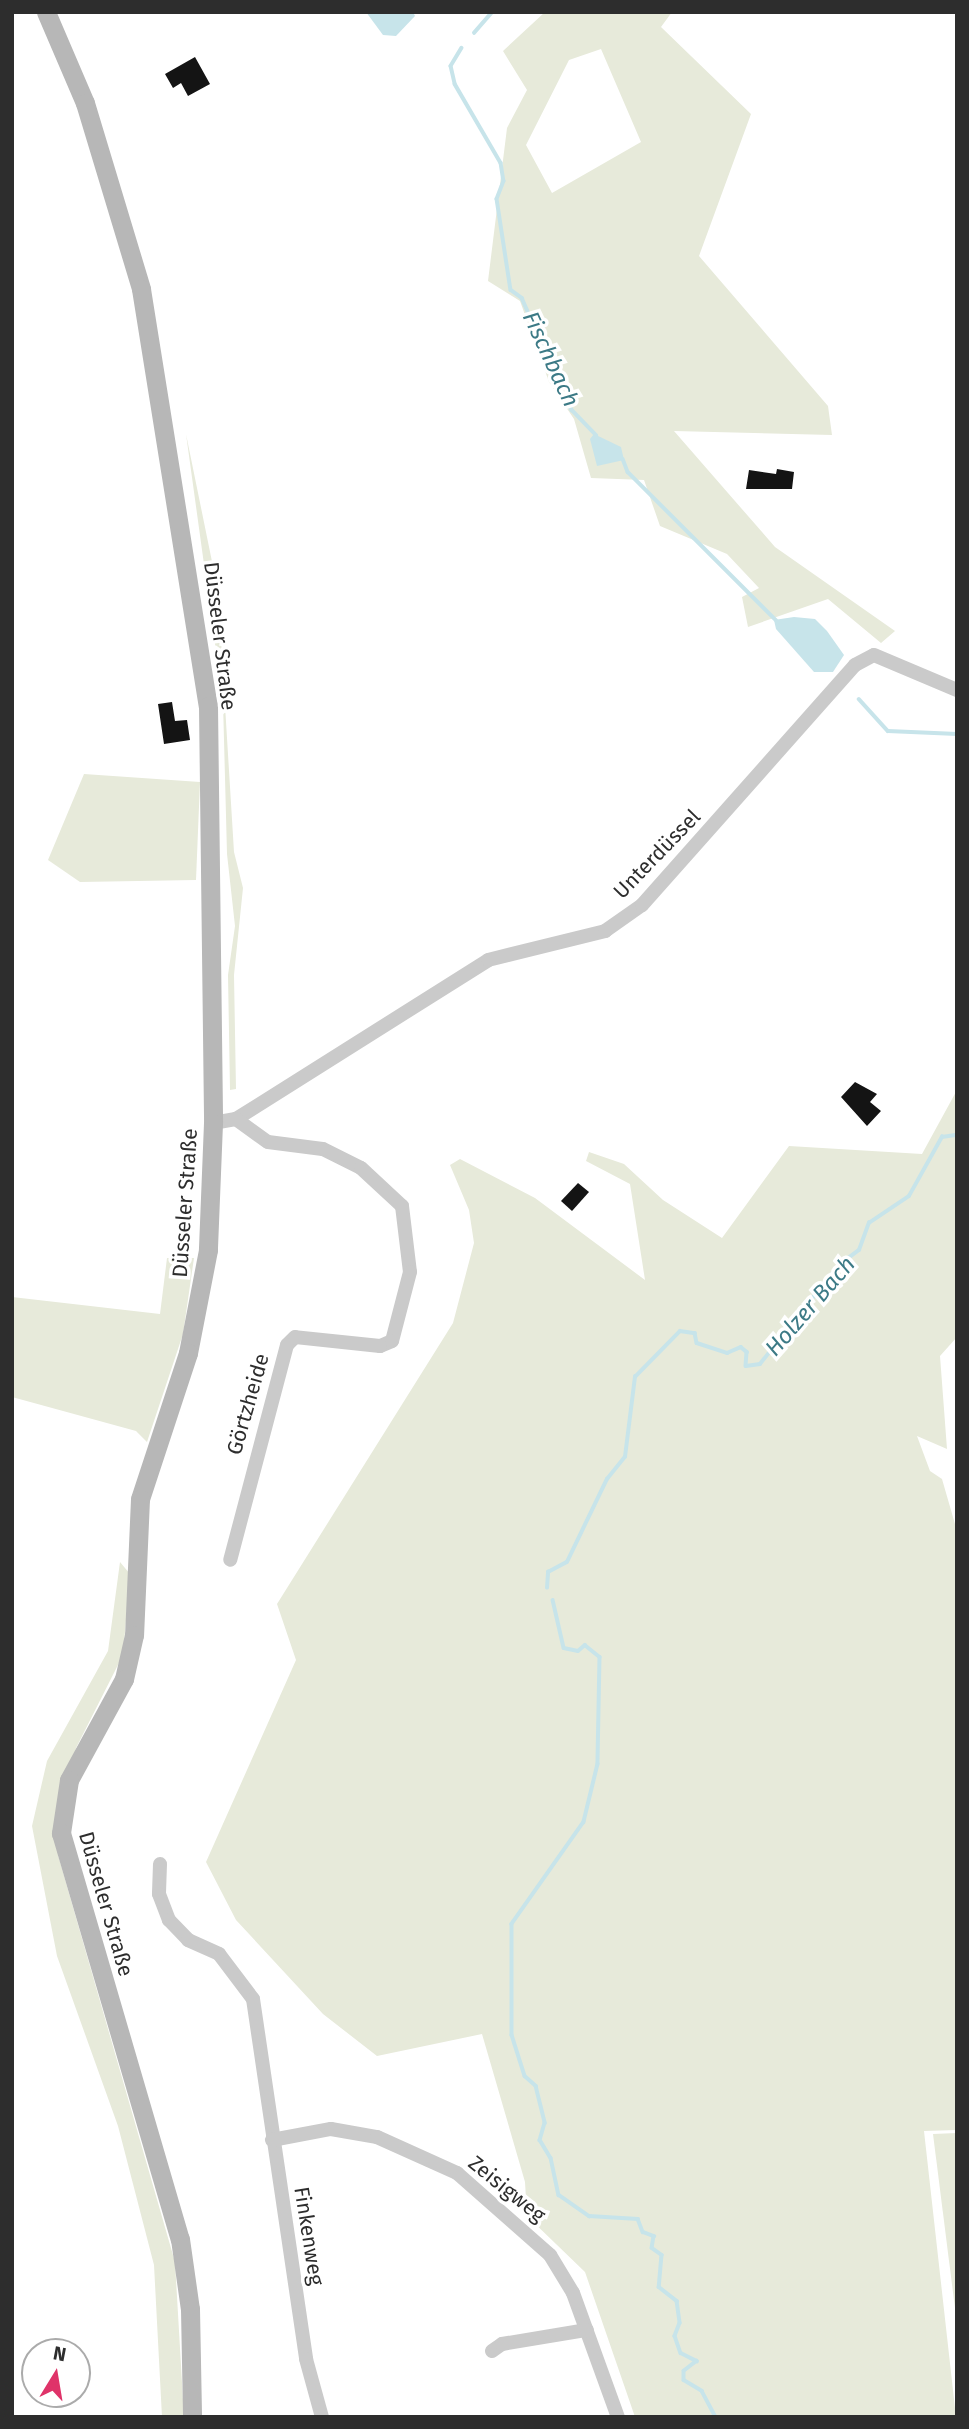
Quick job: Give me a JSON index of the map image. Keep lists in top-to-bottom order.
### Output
{
  "streets": {
    "main road": ["Düsseler Straße"],
    "street": [
      "Unterdüssel",
      "Görtzheide",
      "Zeisigweg",
      "Finkenweg"
    ]
  },
  "crossings": [
    ["Unterdüssel", "Görtzheide"],
    ["Zeisigweg", "Finkenweg"]
  ],
  "water": ["Fischbach", "Holzer Bach"],
  "north": "top"
}
